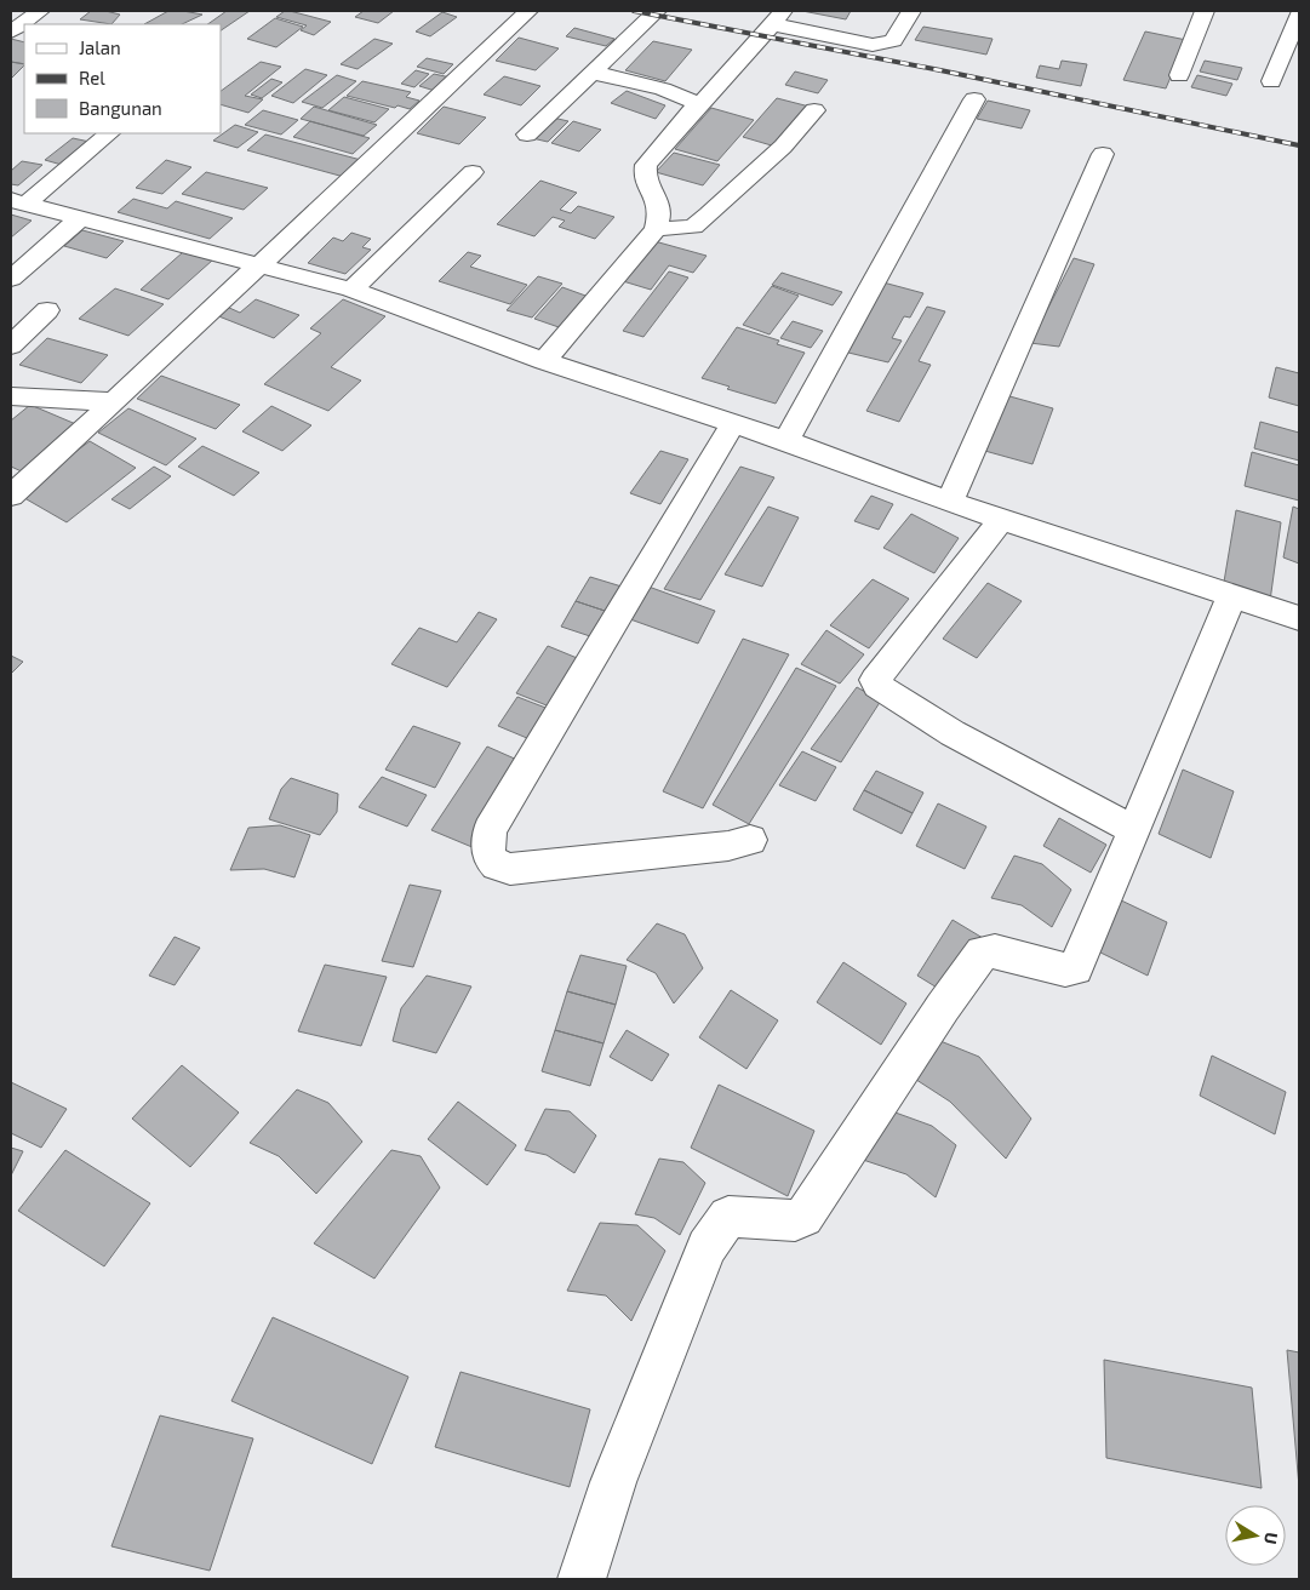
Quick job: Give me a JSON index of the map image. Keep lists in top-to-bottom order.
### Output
{
  "legend": ["Jalan", "Rel", "Bangunan"],
  "north": "right"
}
